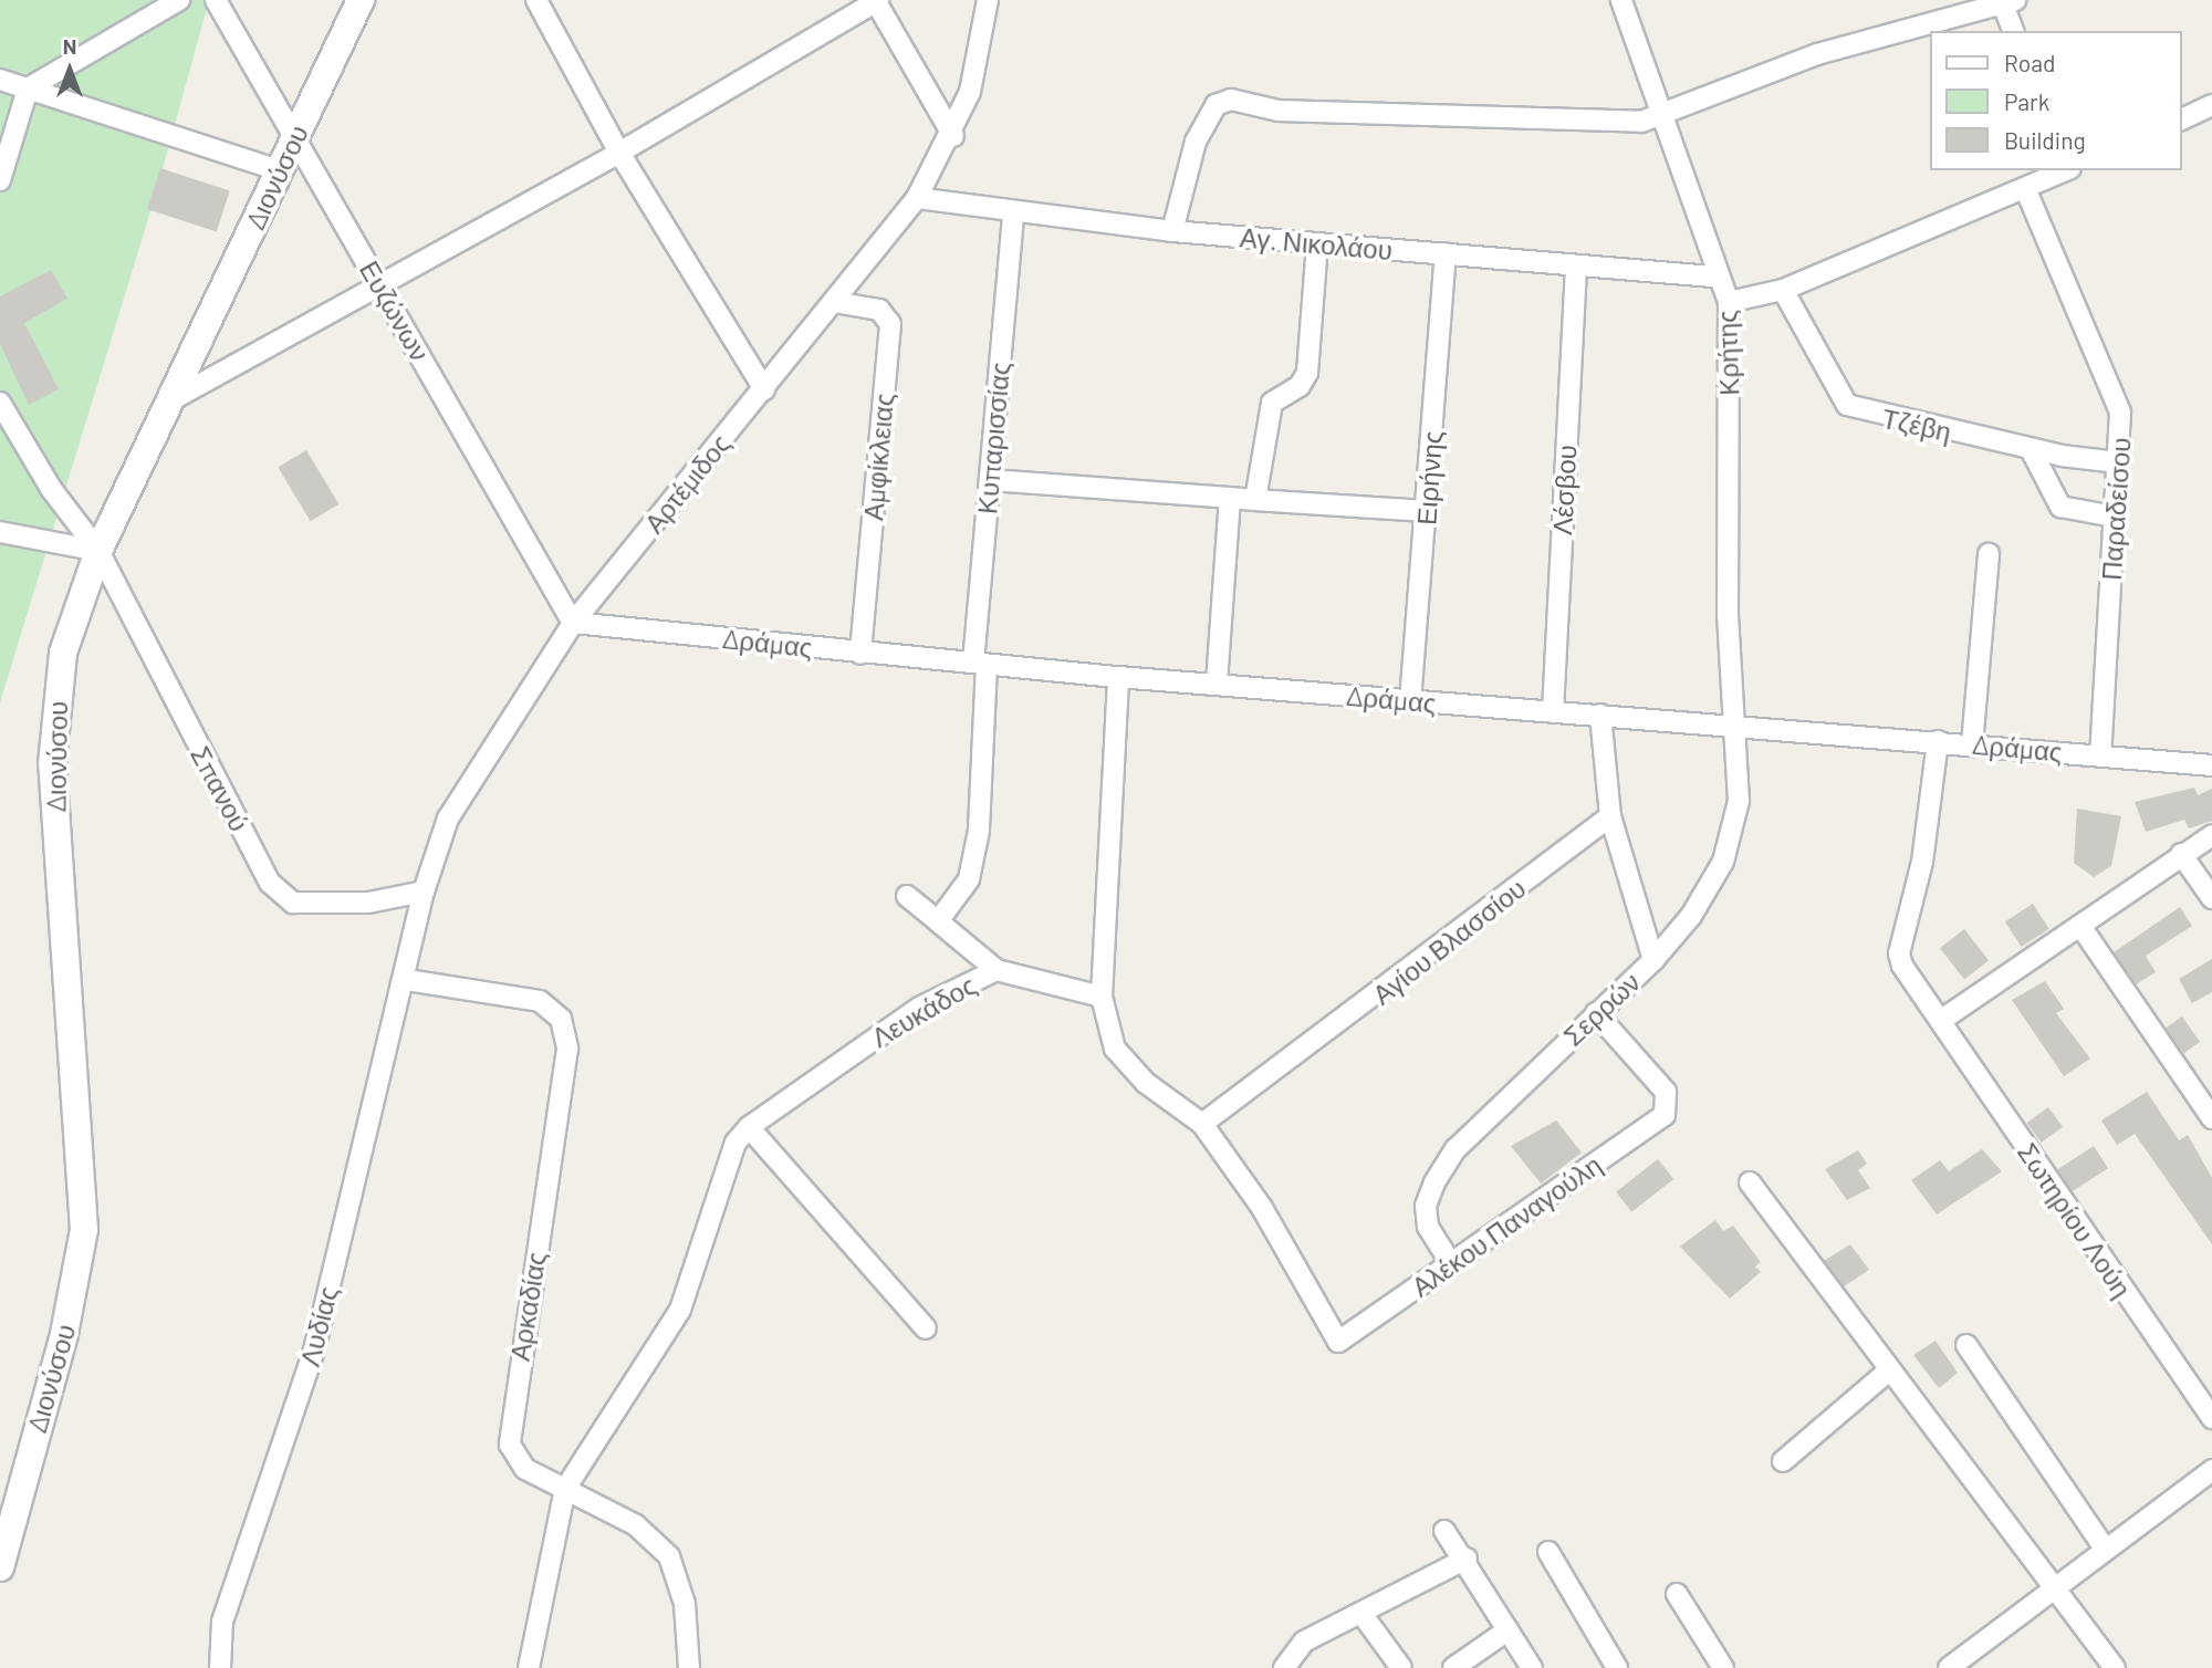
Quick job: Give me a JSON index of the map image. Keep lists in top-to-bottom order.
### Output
{
  "streets": {
    "main road": ["Διονύσου"],
    "street": [
      "Αγ. Νικολάου",
      "Ευζώνων",
      "Κρήτης",
      "Τζέβη",
      "Κυπαρισσίας",
      "Αμφίκλειας",
      "Ειρήνης",
      "Αρτέμιδος",
      "Λέσβου",
      "Παραδείσου",
      "Δράμας",
      "Σπανού",
      "Αγίου Βλασσίου",
      "Σερρών",
      "Λευκάδος",
      "Σωτηρίου Λούη",
      "Αλέκου Παναγούλη",
      "Αρκαδίας",
      "Λυδίας"
    ]
  },
  "crossings": [
    ["Διονύσου", "Ευζώνων"],
    ["Διονύσου", "Σπανού"],
    ["Αγ. Νικολάου", "Κρήτης"],
    ["Αγ. Νικολάου", "Κυπαρισσίας"],
    ["Αγ. Νικολάου", "Ειρήνης"],
    ["Αγ. Νικολάου", "Αρτέμιδος"],
    ["Αγ. Νικολάου", "Λέσβου"],
    ["Ευζώνων", "Αρτέμιδος"],
    ["Ευζώνων", "Δράμας"],
    ["Κρήτης", "Δράμας"],
    ["Κρήτης", "Σερρών"],
    ["Τζέβη", "Παραδείσου"],
    ["Κυπαρισσίας", "Δράμας"],
    ["Αμφίκλειας", "Αρτέμιδος"],
    ["Αμφίκλειας", "Δράμας"],
    ["Ειρήνης", "Δράμας"],
    ["Αρτέμιδος", "Δράμας"],
    ["Αρτέμιδος", "Σπανού"],
    ["Αρτέμιδος", "Αρκαδίας"],
    ["Αρτέμιδος", "Λυδίας"],
    ["Λέσβου", "Δράμας"],
    ["Παραδείσου", "Δράμας"],
    ["Δράμας", "Σερρών"],
    ["Δράμας", "Σωτηρίου Λούη"],
    ["Αγίου Βλασσίου", "Αλέκου Παναγούλη"],
    ["Σερρών", "Αλέκου Παναγούλη"],
    ["Λευκάδος", "Αρκαδίας"],
    ["Αρκαδίας", "Λυδίας"]
  ],
  "legend": ["Road", "Park", "Building"],
  "north": "top"
}
